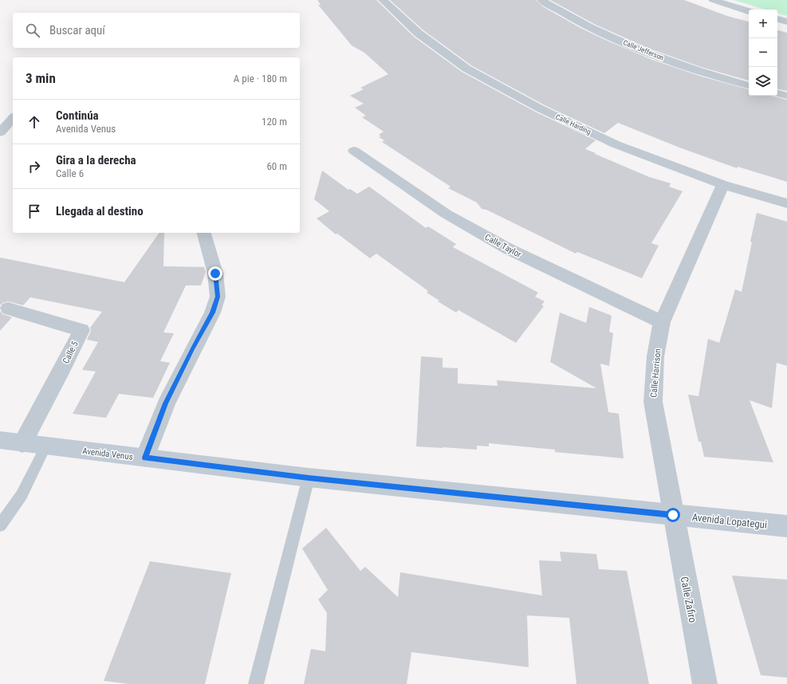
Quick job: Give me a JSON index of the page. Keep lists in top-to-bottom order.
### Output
{
  "streets": {
    "street": [
      "Calle Jefferson",
      "Calle Harding",
      "Calle Taylor",
      "Calle 5",
      "Calle Harrison",
      "Avenida Venus",
      "Avenida Lopategui",
      "Calle Zafiro"
    ]
  },
  "crossings": [
    ["Calle Harding", "Calle Harrison"],
    ["Calle Taylor", "Calle Harrison"],
    ["Calle 5", "Avenida Venus"],
    ["Calle Harrison", "Avenida Venus"],
    ["Calle Harrison", "Avenida Lopategui"],
    ["Calle Harrison", "Calle Zafiro"],
    ["Avenida Venus", "Avenida Lopategui"],
    ["Avenida Venus", "Calle Zafiro"],
    ["Avenida Lopategui", "Calle Zafiro"]
  ],
  "page": {
    "map_buttons": ["+", "−"],
    "search": "Buscar aquí",
    "heading": ["3 min", "A pie · 180 m"],
    "list": [
      ["Continúa", "Avenida Venus", "120 m"],
      ["Gira a la derecha", "Calle 6", "60 m"],
      "Llegada al destino"
    ]
  }
}
